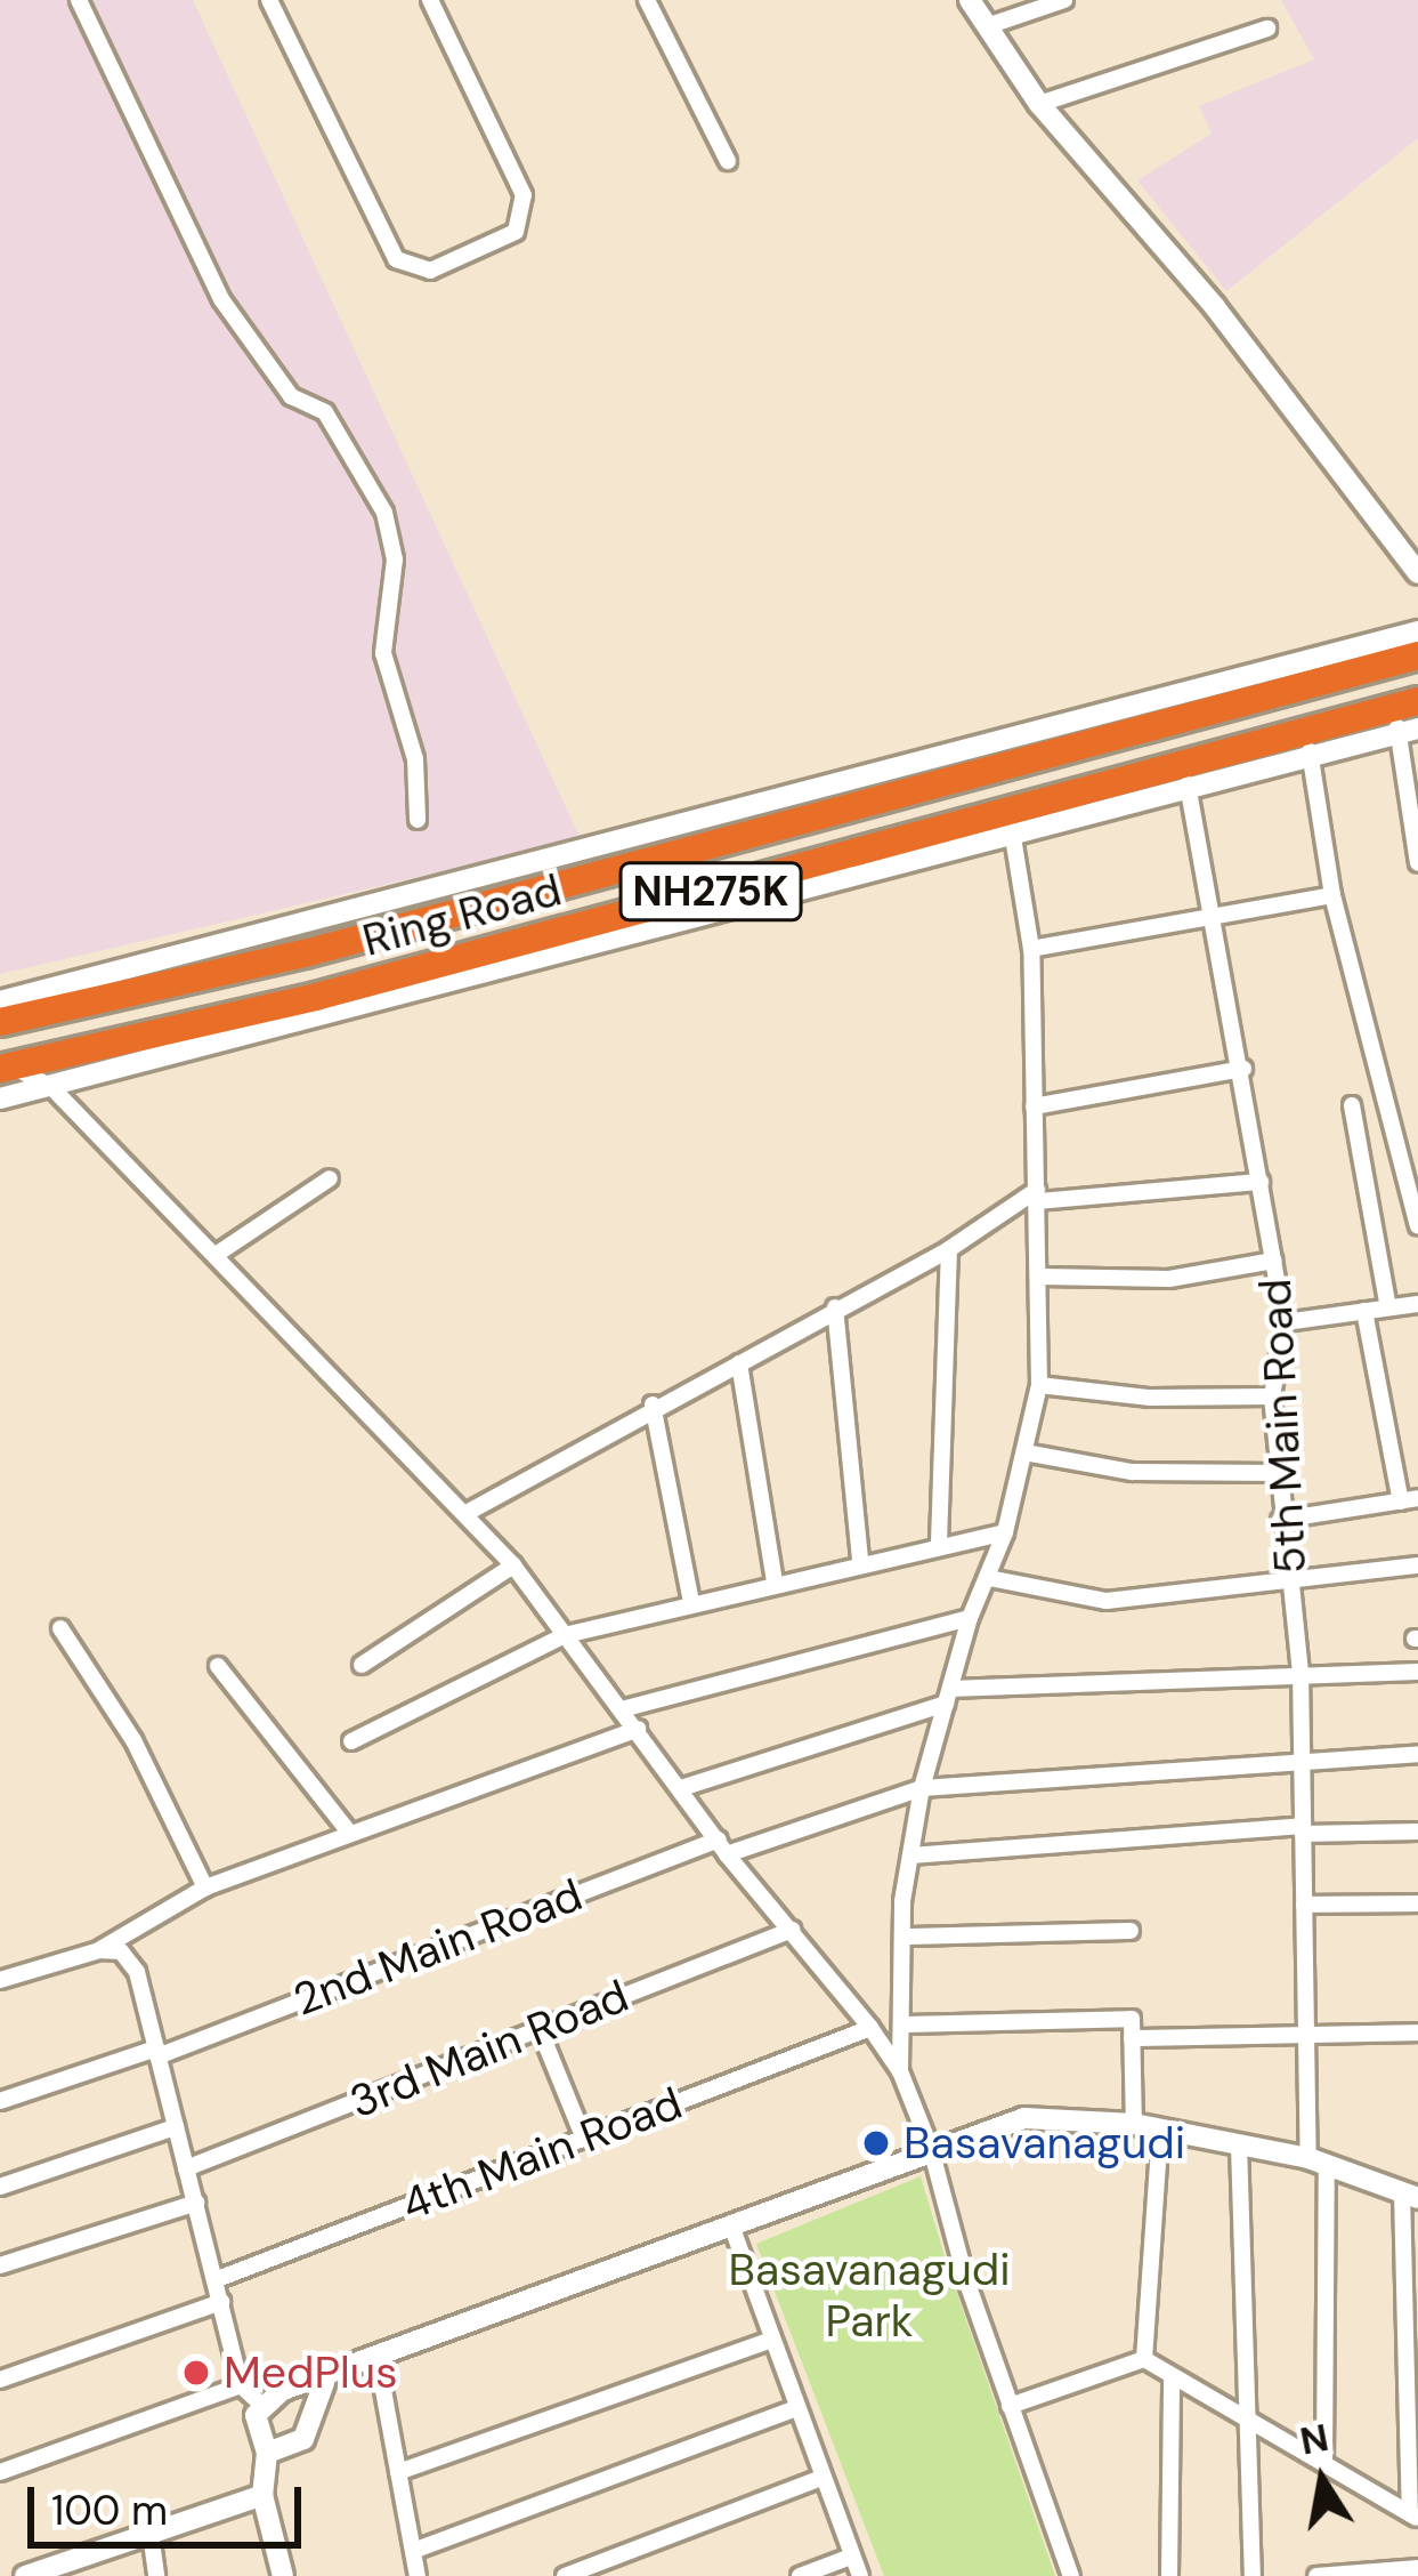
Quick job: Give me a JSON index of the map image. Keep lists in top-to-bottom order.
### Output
{
  "streets": {
    "highway": ["NH275K", "Ring Road"],
    "street": [
      "5th Main Road",
      "2nd Main Road",
      "3rd Main Road",
      "4th Main Road"
    ]
  },
  "crossings": [
    ["5th Main Road", "2nd Main Road"]
  ],
  "parks": ["Basavanagudi Park"],
  "places": ["Basavanagudi", "MedPlus"],
  "scale_bar": "100 m",
  "north": "top"
}
